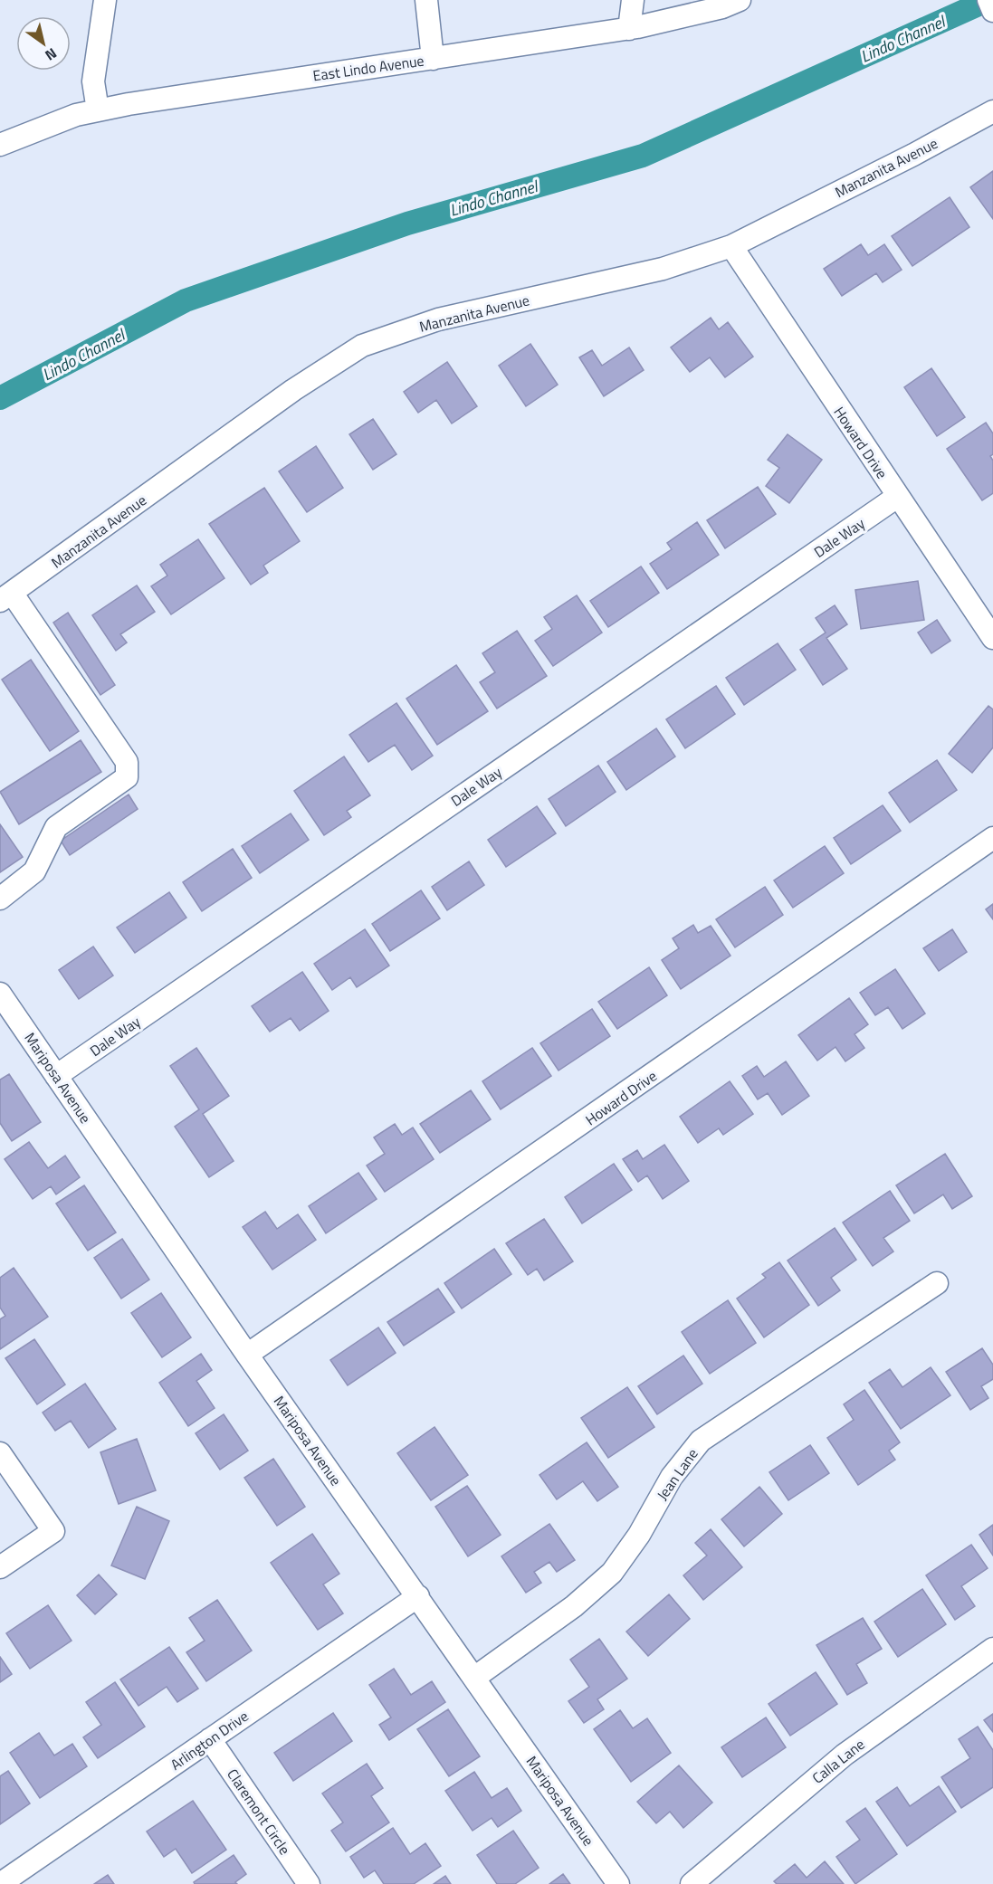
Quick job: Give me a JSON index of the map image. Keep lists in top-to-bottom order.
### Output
{
  "streets": {
    "street": [
      "East Lindo Avenue",
      "Manzanita Avenue",
      "Howard Drive",
      "Dale Way",
      "Mariposa Avenue",
      "Jean Lane",
      "Arlington Drive",
      "Calla Lane",
      "Claremont Circle"
    ]
  },
  "crossings": [
    ["Manzanita Avenue", "Howard Drive"],
    ["Howard Drive", "Dale Way"],
    ["Howard Drive", "Mariposa Avenue"],
    ["Dale Way", "Mariposa Avenue"],
    ["Mariposa Avenue", "Jean Lane"],
    ["Mariposa Avenue", "Arlington Drive"],
    ["Arlington Drive", "Claremont Circle"]
  ],
  "water": ["Lindo Channel"],
  "north": "bottom right"
}
